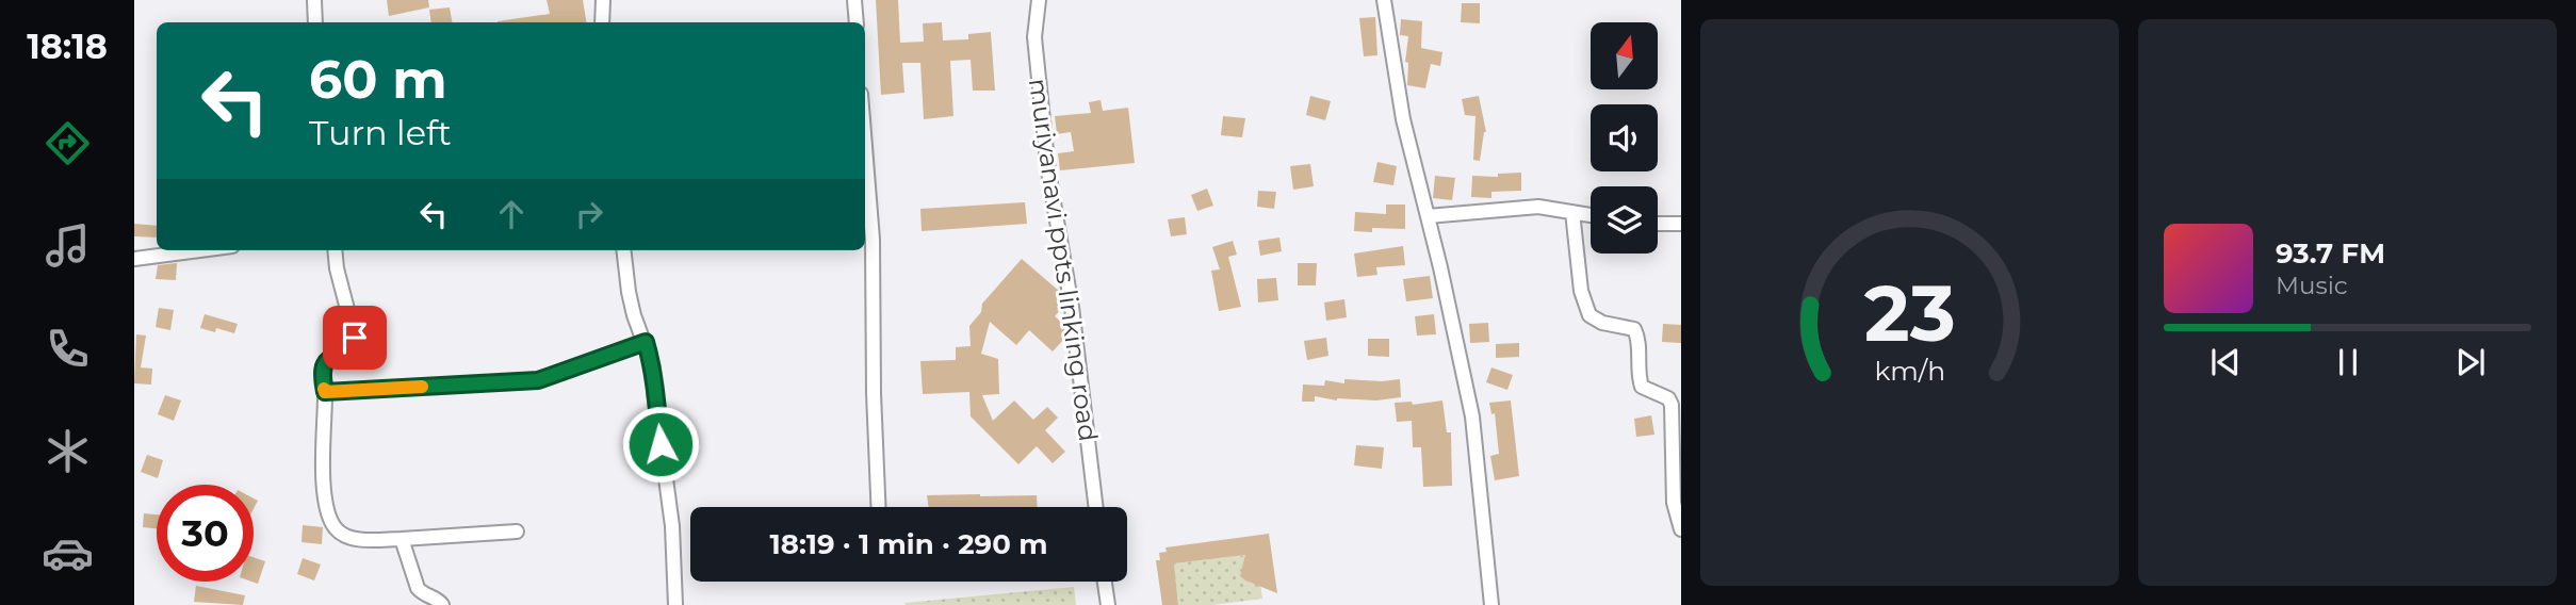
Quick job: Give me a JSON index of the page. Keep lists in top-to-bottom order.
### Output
{
  "streets": {
    "street": ["muriyanavi ppts linking road"]
  },
  "north": "top",
  "page": {
    "tabs": "18:18",
    "turn": ["60 m", "Turn left"],
    "song": ["93.7 FM", "Music"],
    "limit": "30",
    "trip": "18:19 · 1 min · 290 m",
    "gauge": ["23", "km/h"]
  }
}
